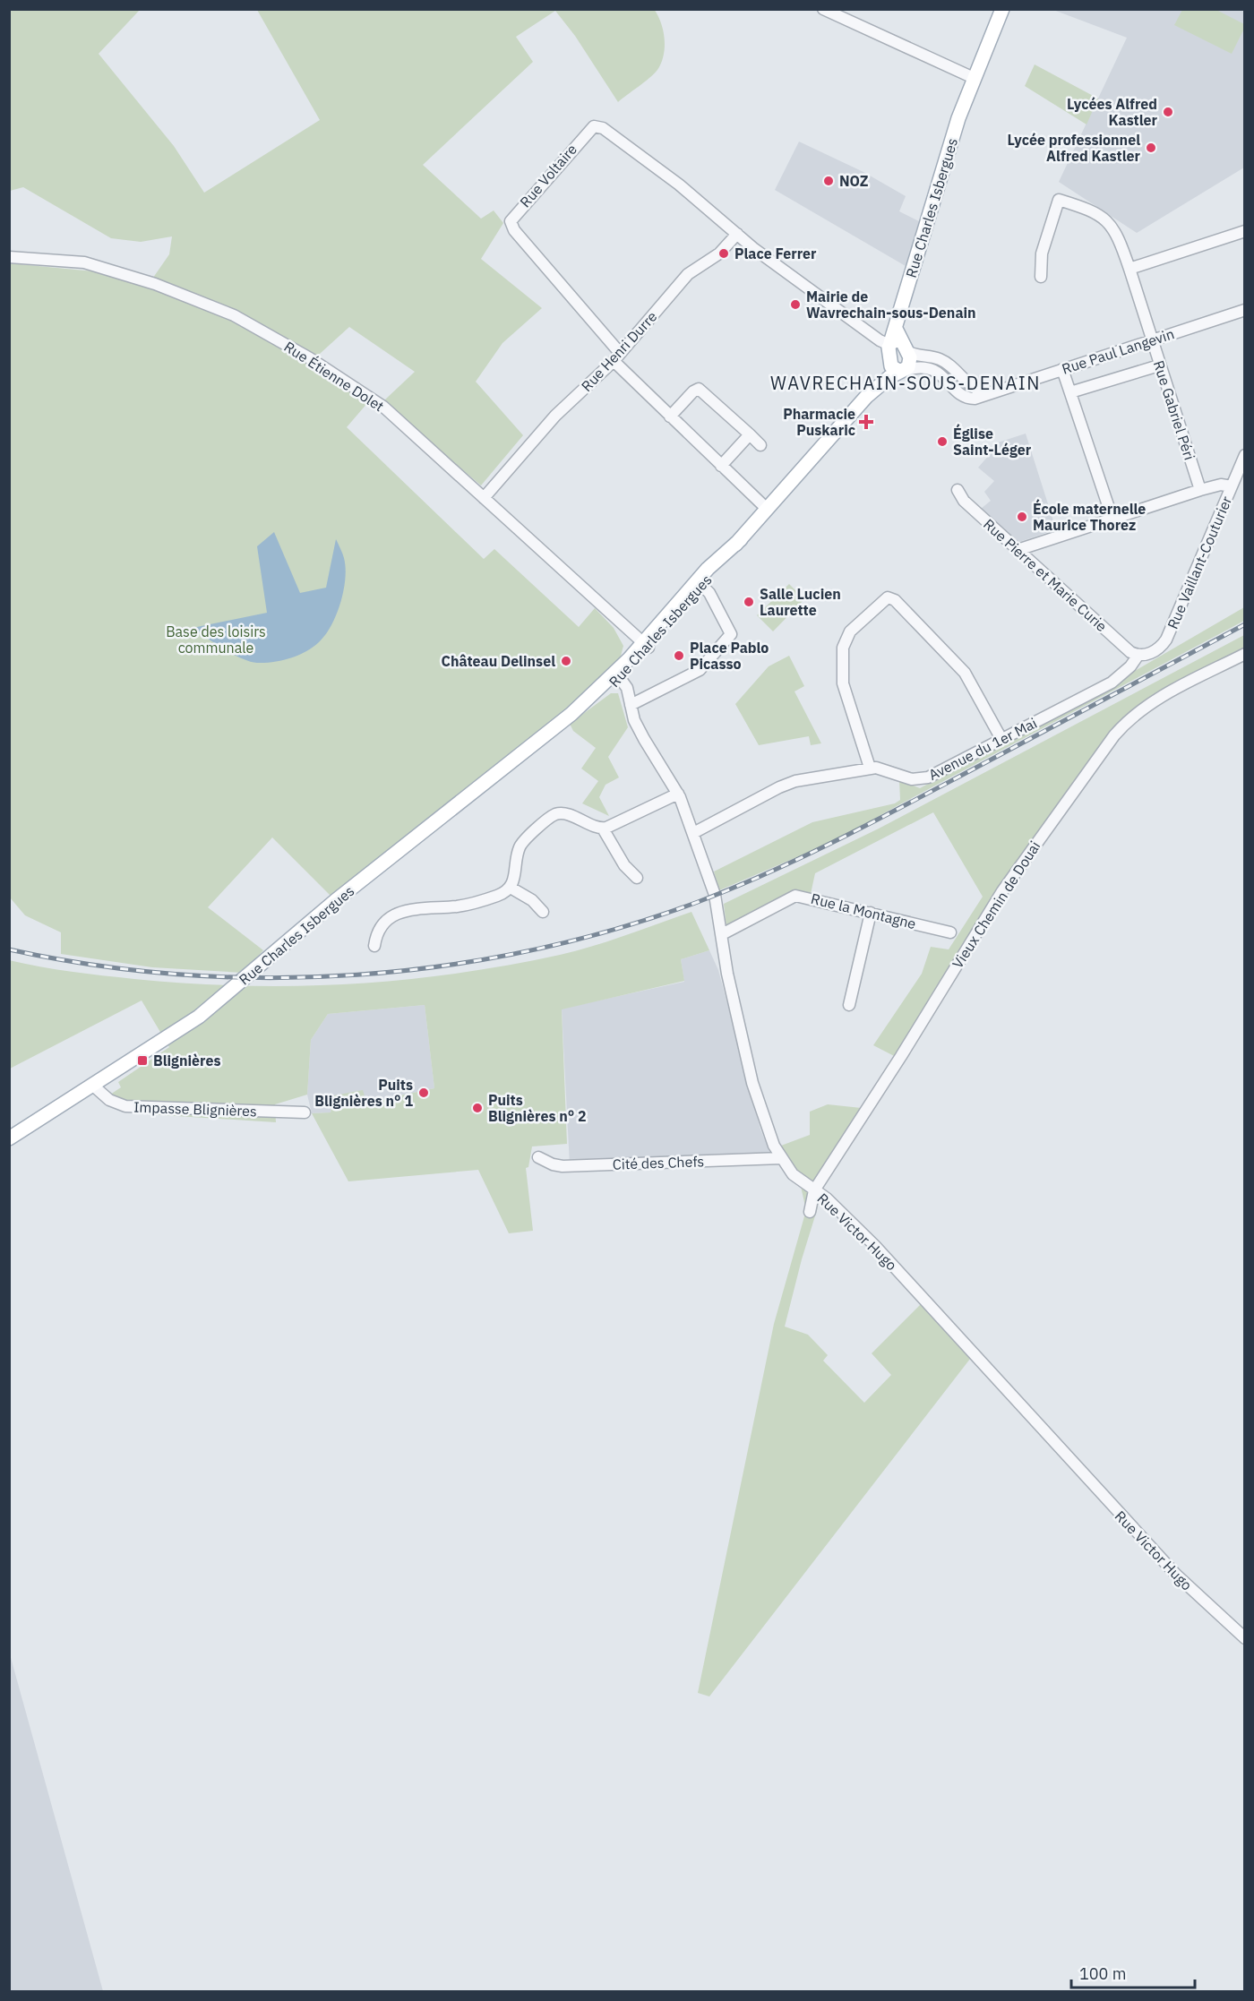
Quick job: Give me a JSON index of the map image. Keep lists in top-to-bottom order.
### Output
{
  "streets": {
    "main road": ["Rue Charles Isbergues"],
    "street": [
      "Rue Voltaire",
      "Rue Henri Durre",
      "Rue Paul Langevin",
      "Rue Étienne Dolet",
      "Rue Gabriel Péri",
      "Rue Vaillant-Couturier",
      "Rue Pierre et Marie Curie",
      "Avenue du 1er Mai",
      "Vieux Chemin de Douai",
      "Rue la Montagne",
      "Impasse Blignières",
      "Cité des Chefs",
      "Rue Victor Hugo"
    ]
  },
  "crossings": [
    ["Rue Voltaire", "Rue Charles Isbergues"],
    ["Rue Voltaire", "Rue Henri Durre"],
    ["Rue Charles Isbergues", "Rue Paul Langevin"],
    ["Rue Charles Isbergues", "Rue Étienne Dolet"],
    ["Rue Charles Isbergues", "Impasse Blignières"],
    ["Rue Charles Isbergues", "Rue Victor Hugo"],
    ["Rue Henri Durre", "Rue Étienne Dolet"],
    ["Rue Paul Langevin", "Rue Gabriel Péri"],
    ["Rue Vaillant-Couturier", "Rue Pierre et Marie Curie"],
    ["Rue Vaillant-Couturier", "Avenue du 1er Mai"],
    ["Rue Pierre et Marie Curie", "Avenue du 1er Mai"],
    ["Avenue du 1er Mai", "Rue Victor Hugo"],
    ["Vieux Chemin de Douai", "Rue Victor Hugo"],
    ["Rue la Montagne", "Rue Victor Hugo"],
    ["Cité des Chefs", "Rue Victor Hugo"]
  ],
  "districts": ["WAVRECHAIN-SOUS-DENAIN"],
  "parks": ["Base des loisirs communale"],
  "places": {
    "other": [
      "Lycées Alfred Kastler",
      "Lycée professionnel Alfred Kastler",
      "NOZ",
      "Place Ferrer",
      "Mairie de Wavrechain-sous-Denain",
      "Église Saint-Léger",
      "École maternelle Maurice Thorez",
      "Salle Lucien Laurette",
      "Place Pablo Picasso",
      "Château Delinsel",
      "Puits Blignières n° 1",
      "Puits Blignières n° 2"
    ],
    "health": ["Pharmacie Puskaric"],
    "transit": ["Blignières"]
  },
  "scale_bar": "100 m"
}
